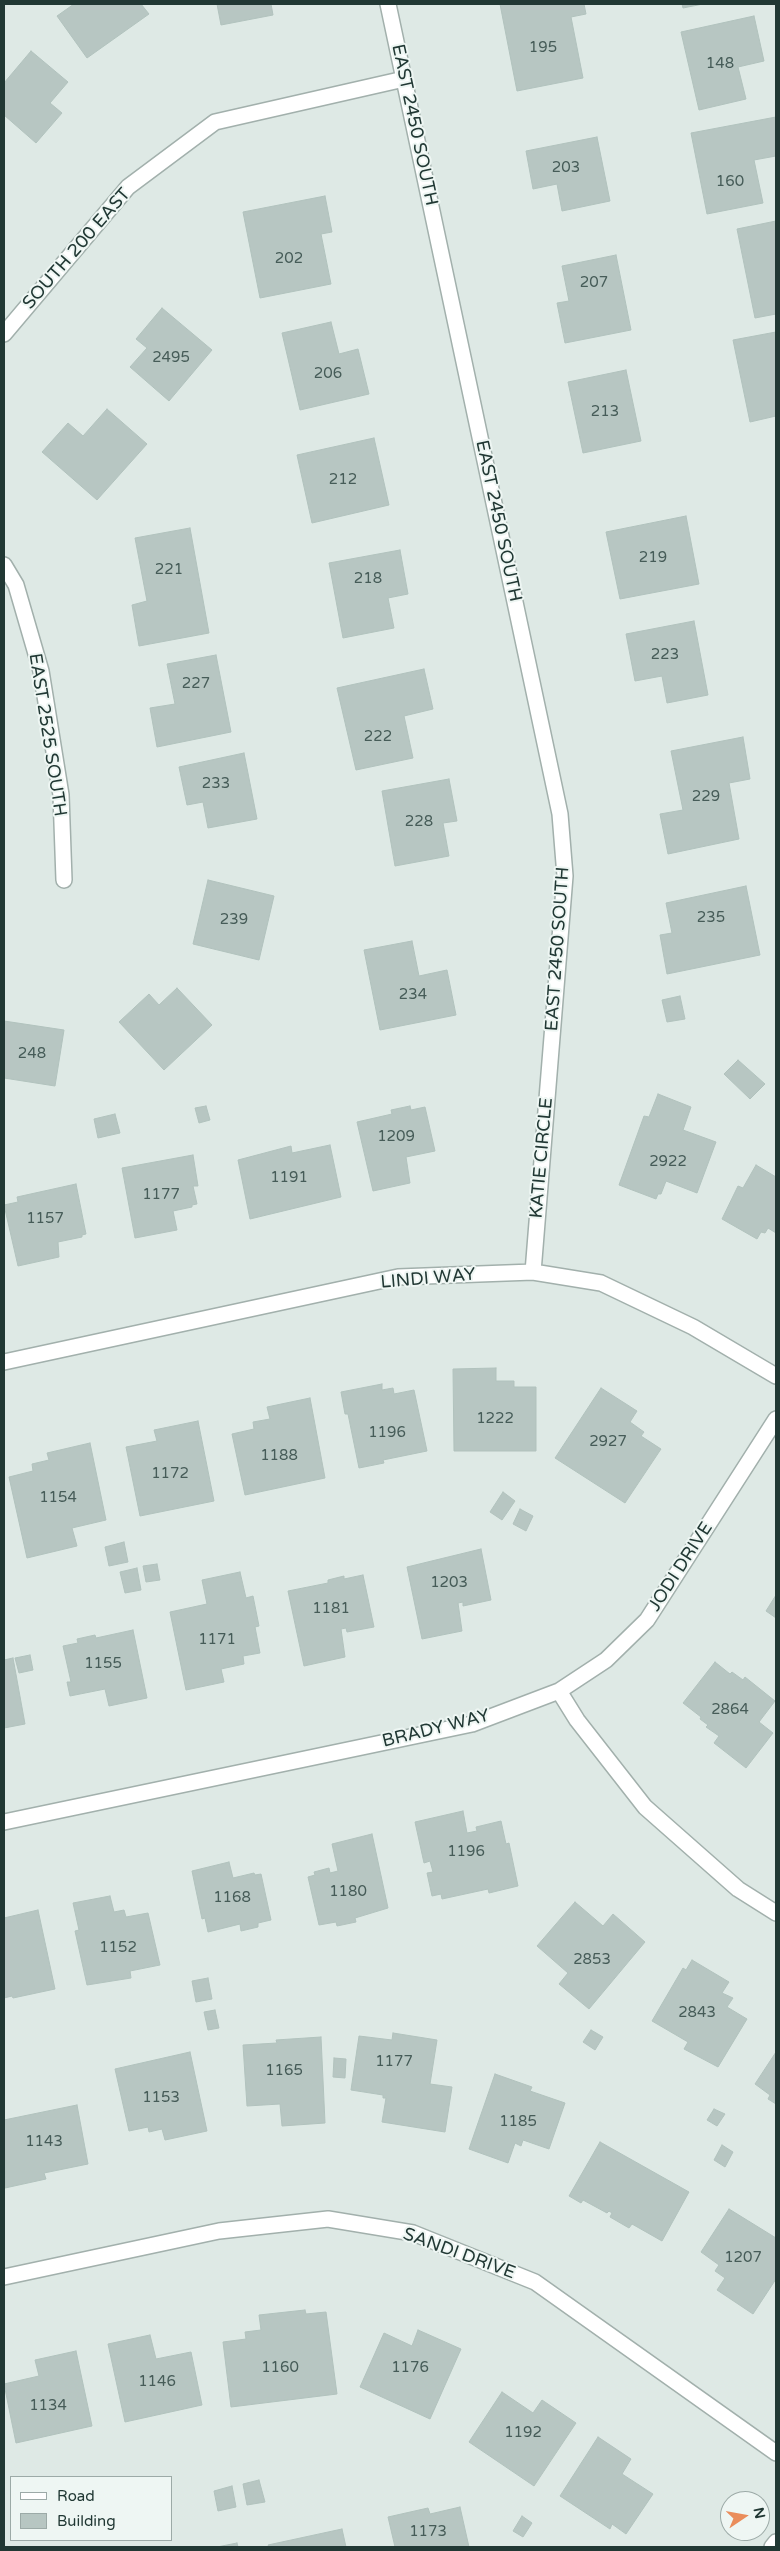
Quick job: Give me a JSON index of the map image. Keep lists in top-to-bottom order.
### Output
{
  "streets": {
    "street": [
      "EAST 2450 SOUTH",
      "SOUTH 200 EAST",
      "EAST 2525 SOUTH",
      "KATIE CIRCLE",
      "LINDI WAY",
      "JODI DRIVE",
      "BRADY WAY",
      "SANDI DRIVE"
    ]
  },
  "crossings": [
    ["EAST 2450 SOUTH", "SOUTH 200 EAST"],
    ["EAST 2450 SOUTH", "KATIE CIRCLE"],
    ["KATIE CIRCLE", "LINDI WAY"],
    ["JODI DRIVE", "BRADY WAY"]
  ],
  "house_numbers": [
    "195",
    "148",
    "203",
    "160",
    "202",
    "207",
    "2495",
    "206",
    "213",
    "212",
    "219",
    "221",
    "218",
    "223",
    "227",
    "222",
    "233",
    "229",
    "228",
    "235",
    "239",
    "234",
    "248",
    "1209",
    "2922",
    "1191",
    "1177",
    "1157",
    "1222",
    "1196",
    "2927",
    "1188",
    "1172",
    "1154",
    "1203",
    "1181",
    "1171",
    "1155",
    "2864",
    "1196",
    "1180",
    "1168",
    "1152",
    "2853",
    "2843",
    "1177",
    "1165",
    "1153",
    "1185",
    "1143",
    "1207",
    "1160",
    "1176",
    "1146",
    "1134",
    "1192",
    "1173"
  ],
  "legend": ["Road", "Building"],
  "north": "right"
}
